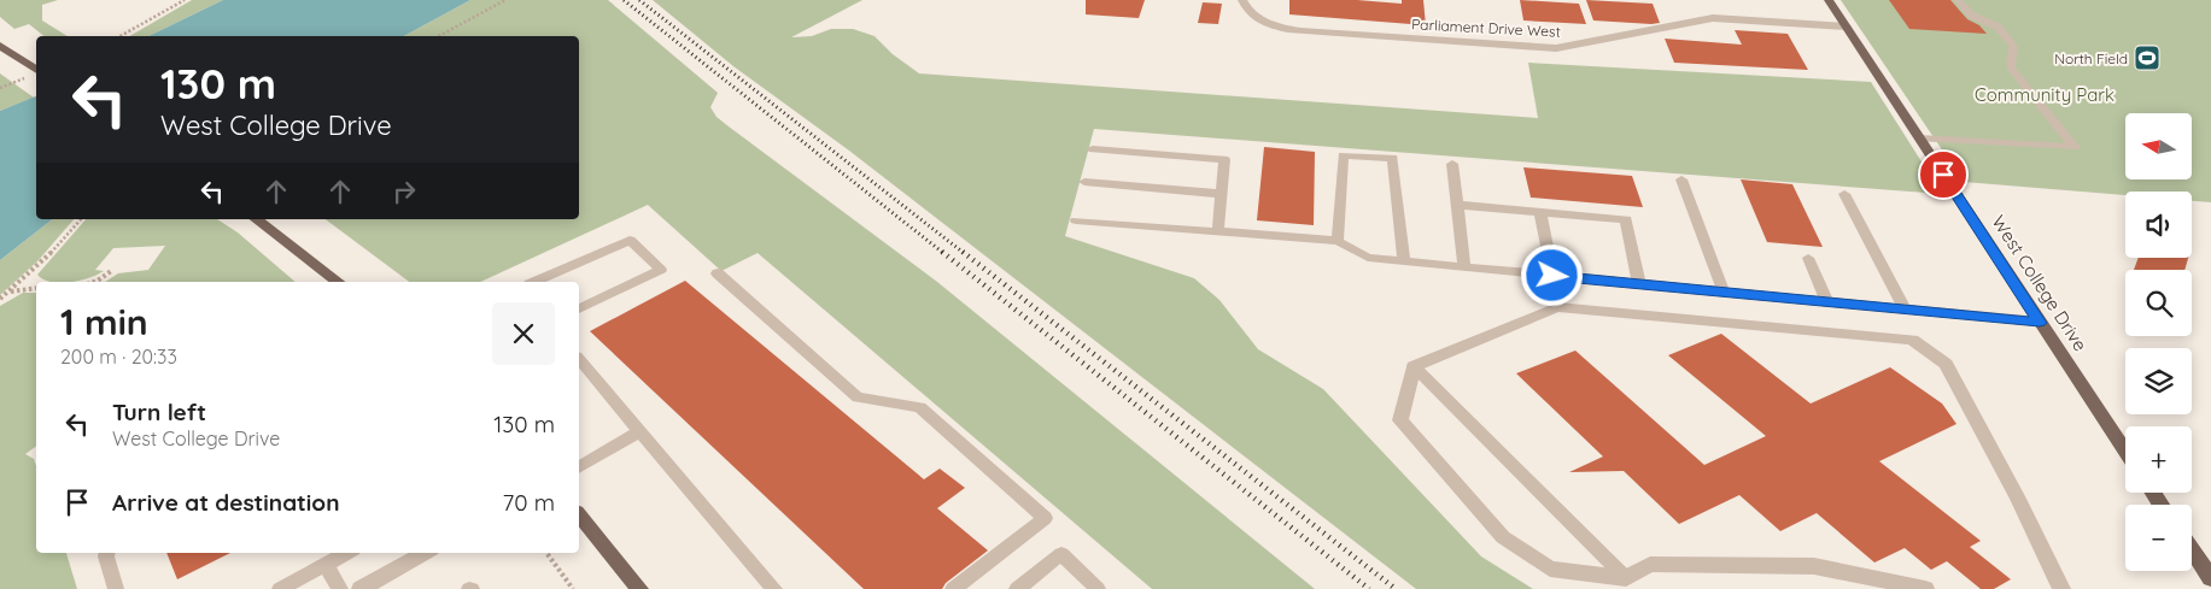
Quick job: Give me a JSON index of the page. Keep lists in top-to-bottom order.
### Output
{
  "streets": {
    "main road": ["West College Drive"],
    "street": ["Parliament Drive West"]
  },
  "crossings": [
    ["Parliament Drive West", "West College Drive"]
  ],
  "parks": ["Community Park"],
  "places": {
    "sports": ["North Field"]
  },
  "north": "left",
  "page": {
    "turn": ["130 m", "West College Drive"],
    "map_buttons": ["+", "−"],
    "heading": ["1 min", "200 m · 20:33"],
    "list": [
      {
        "name": "Turn left",
        "note": "West College Drive",
        "value": "130 m"
      },
      {
        "name": "Arrive at destination",
        "value": "70 m"
      }
    ]
  }
}
